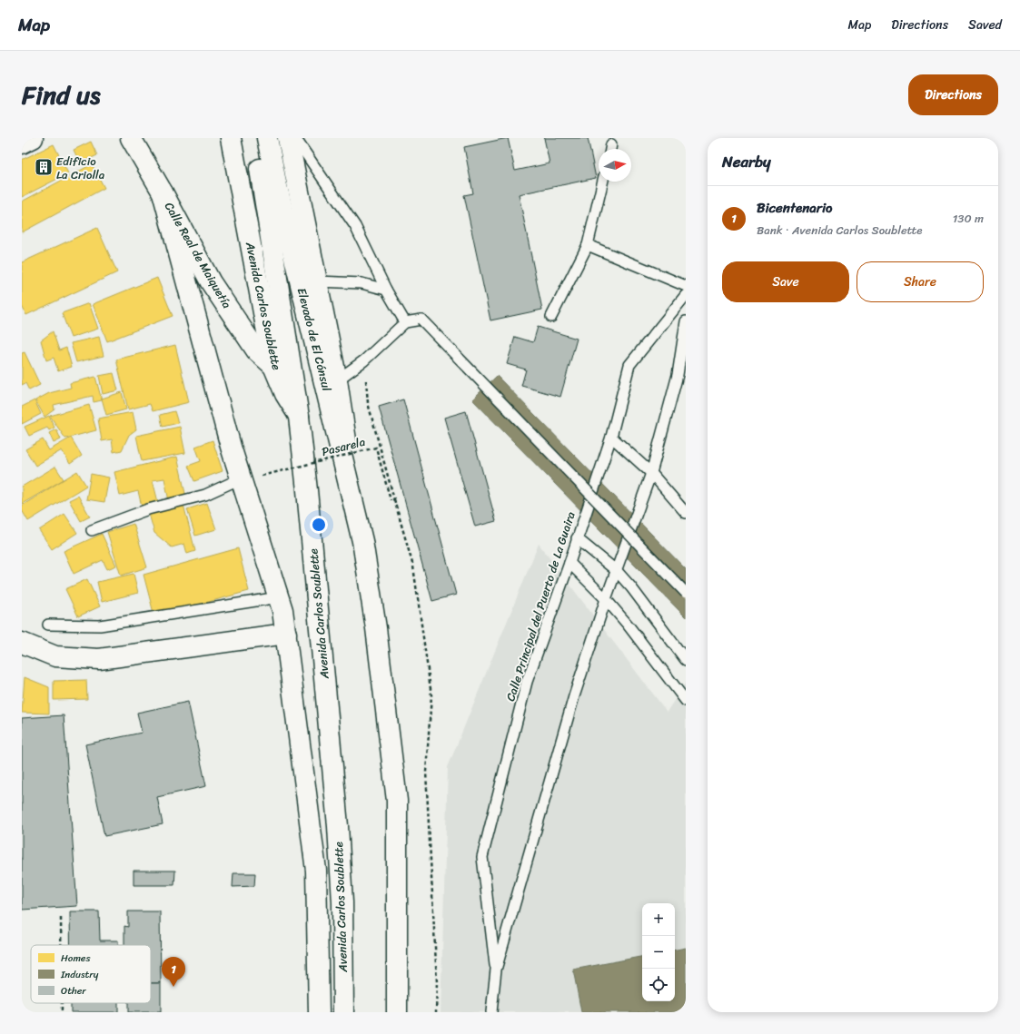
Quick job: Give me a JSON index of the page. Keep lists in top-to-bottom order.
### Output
{
  "streets": {
    "street": ["Calle Real de Maiquetía", "Avenida Carlos Soublette", "Elevado de El Cónsul"],
    "lane": ["Calle Principal del Puerto de La Guaira"],
    "path": ["Pasarela"]
  },
  "crossings": [
    ["Calle Real de Maiquetía", "Avenida Carlos Soublette"],
    ["Avenida Carlos Soublette", "Elevado de El Cónsul"]
  ],
  "places": {
    "building": ["Edificio La Criolla"]
  },
  "legend": ["Homes", "Industry", "Other"],
  "north": "right",
  "page": {
    "header": "Map",
    "nav": ["Map", "Directions", "Saved"],
    "title": "Find us",
    "buttons": [
      "Directions",
      ["Save", "Share"]
    ],
    "heading": "Nearby",
    "list": [
      {
        "mark": "1",
        "name": "Bicentenario",
        "note": "Bank · Avenida Carlos Soublette",
        "value": "130 m"
      }
    ],
    "map_buttons": ["+", "−"],
    "pins": "1"
  }
}
